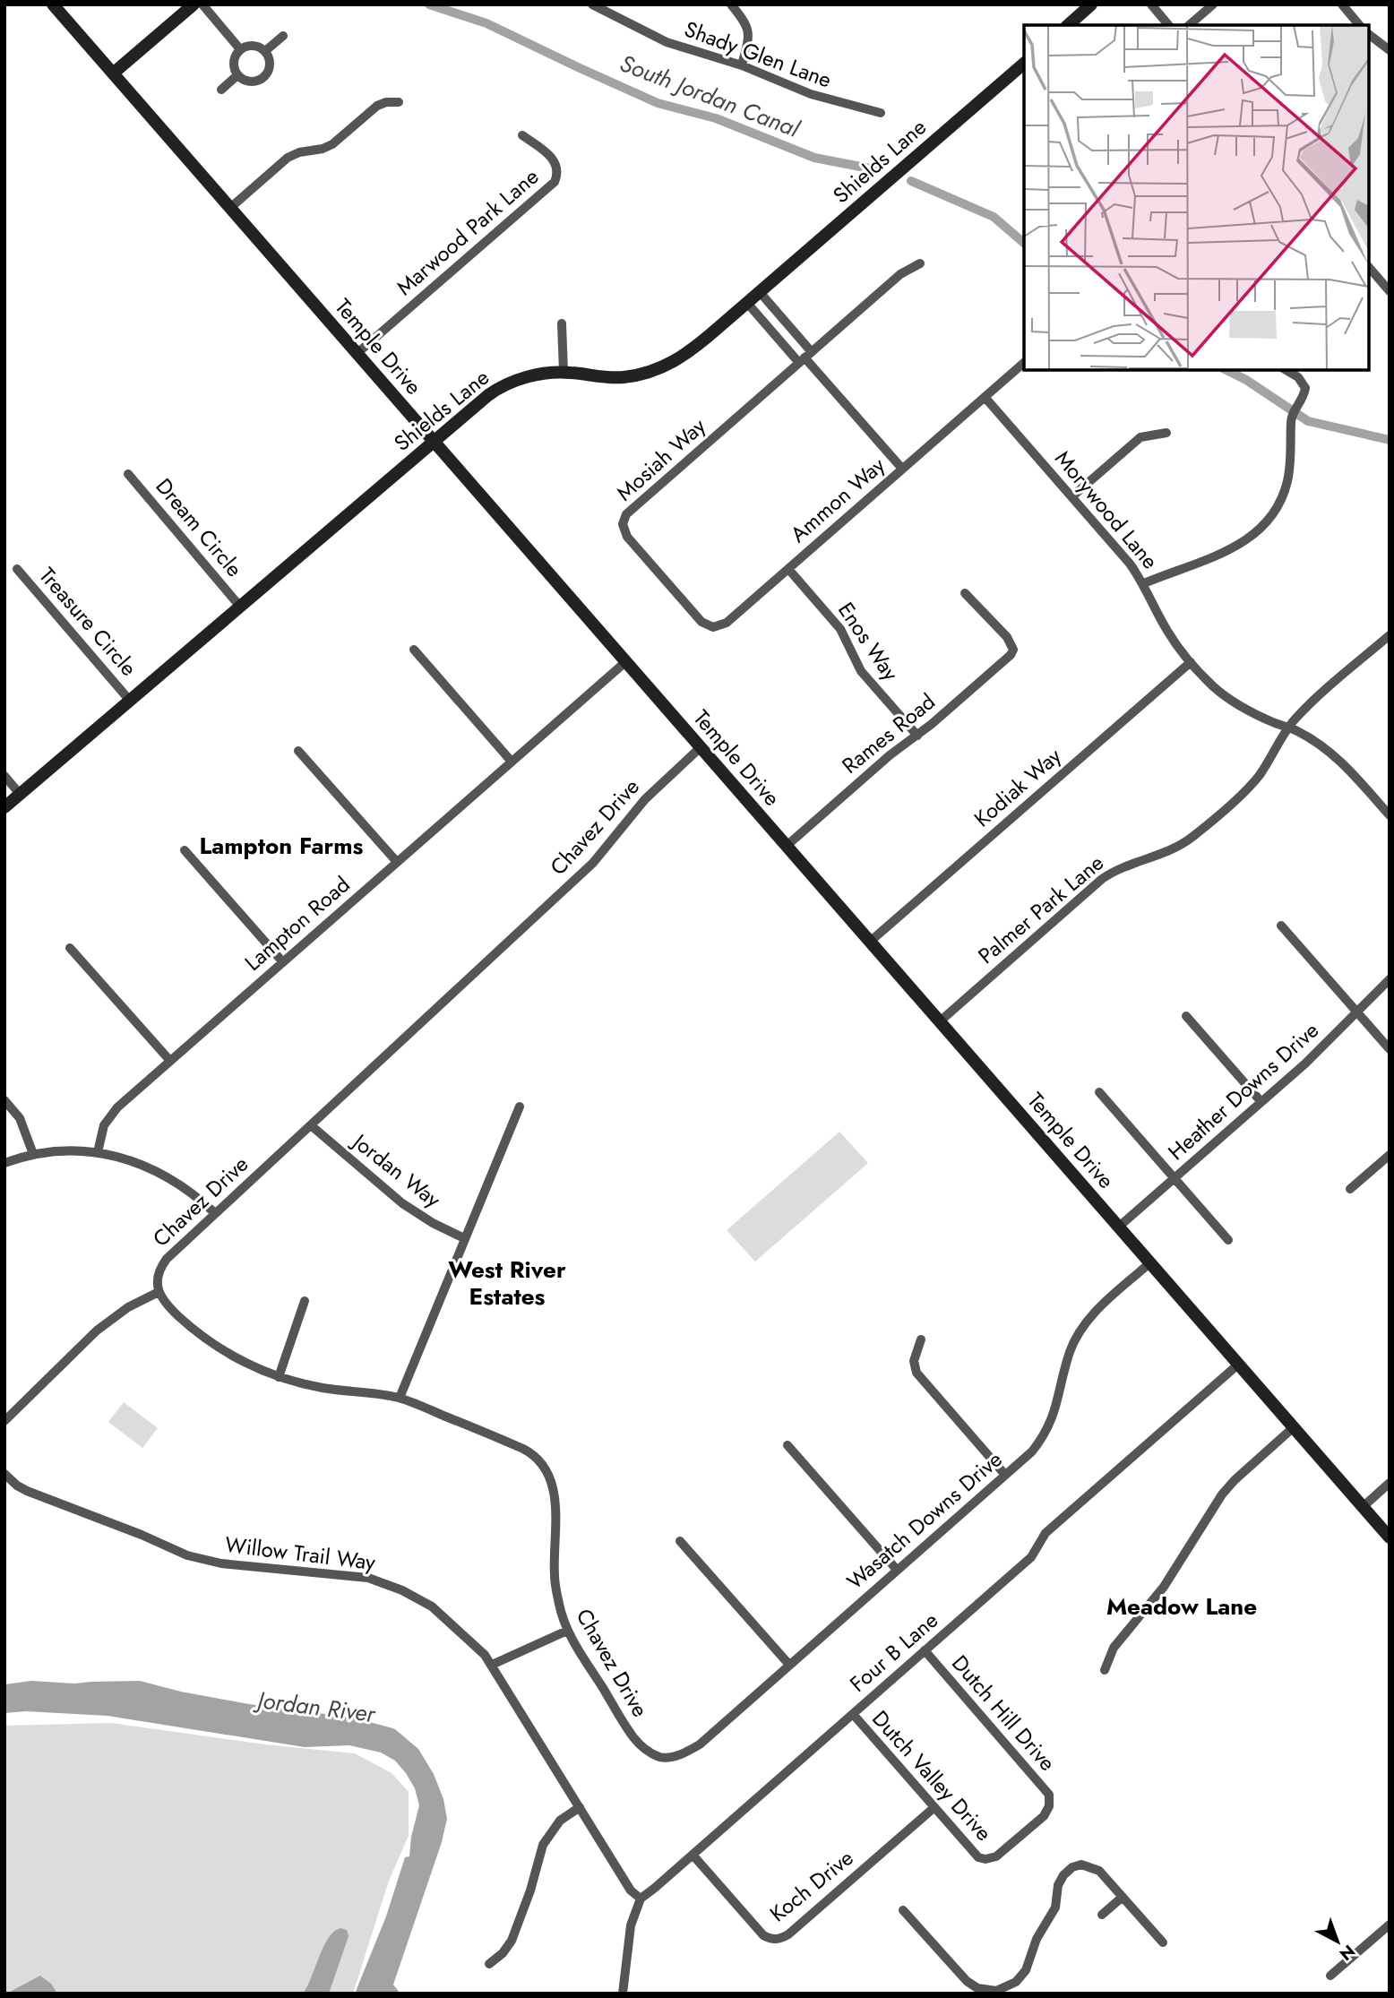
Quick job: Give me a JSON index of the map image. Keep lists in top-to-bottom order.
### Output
{
  "streets": {
    "street": [
      "Shady Glen Lane",
      "Shields Lane",
      "Marwood Park Lane",
      "Temple Drive",
      "Mosiah Way",
      "Ammon Way",
      "Morywood Lane",
      "Dream Circle",
      "Treasure Circle",
      "Enos Way",
      "Rames Road",
      "Kodiak Way",
      "Chavez Drive",
      "Palmer Park Lane",
      "Lampton Road",
      "Heather Downs Drive",
      "Jordan Way",
      "Wasatch Downs Drive",
      "Willow Trail Way",
      "Four B Lane",
      "Dutch Hill Drive",
      "Dutch Valley Drive",
      "Koch Drive"
    ]
  },
  "crossings": [
    ["Shields Lane", "Temple Drive"],
    ["Shields Lane", "Dream Circle"],
    ["Shields Lane", "Treasure Circle"],
    ["Marwood Park Lane", "Temple Drive"],
    ["Temple Drive", "Rames Road"],
    ["Temple Drive", "Kodiak Way"],
    ["Temple Drive", "Chavez Drive"],
    ["Temple Drive", "Palmer Park Lane"],
    ["Temple Drive", "Lampton Road"],
    ["Temple Drive", "Heather Downs Drive"],
    ["Temple Drive", "Wasatch Downs Drive"],
    ["Temple Drive", "Four B Lane"],
    ["Mosiah Way", "Ammon Way"],
    ["Ammon Way", "Morywood Lane"],
    ["Ammon Way", "Enos Way"],
    ["Morywood Lane", "Kodiak Way"],
    ["Morywood Lane", "Palmer Park Lane"],
    ["Enos Way", "Rames Road"],
    ["Chavez Drive", "Jordan Way"],
    ["Chavez Drive", "Wasatch Downs Drive"],
    ["Willow Trail Way", "Four B Lane"],
    ["Four B Lane", "Dutch Hill Drive"],
    ["Four B Lane", "Dutch Valley Drive"],
    ["Four B Lane", "Koch Drive"],
    ["Dutch Hill Drive", "Dutch Valley Drive"],
    ["Dutch Valley Drive", "Koch Drive"]
  ],
  "districts": ["Lampton Farms", "West River Estates", "Meadow Lane"],
  "water": ["South Jordan Canal", "Jordan River"],
  "north": "bottom right"
}
